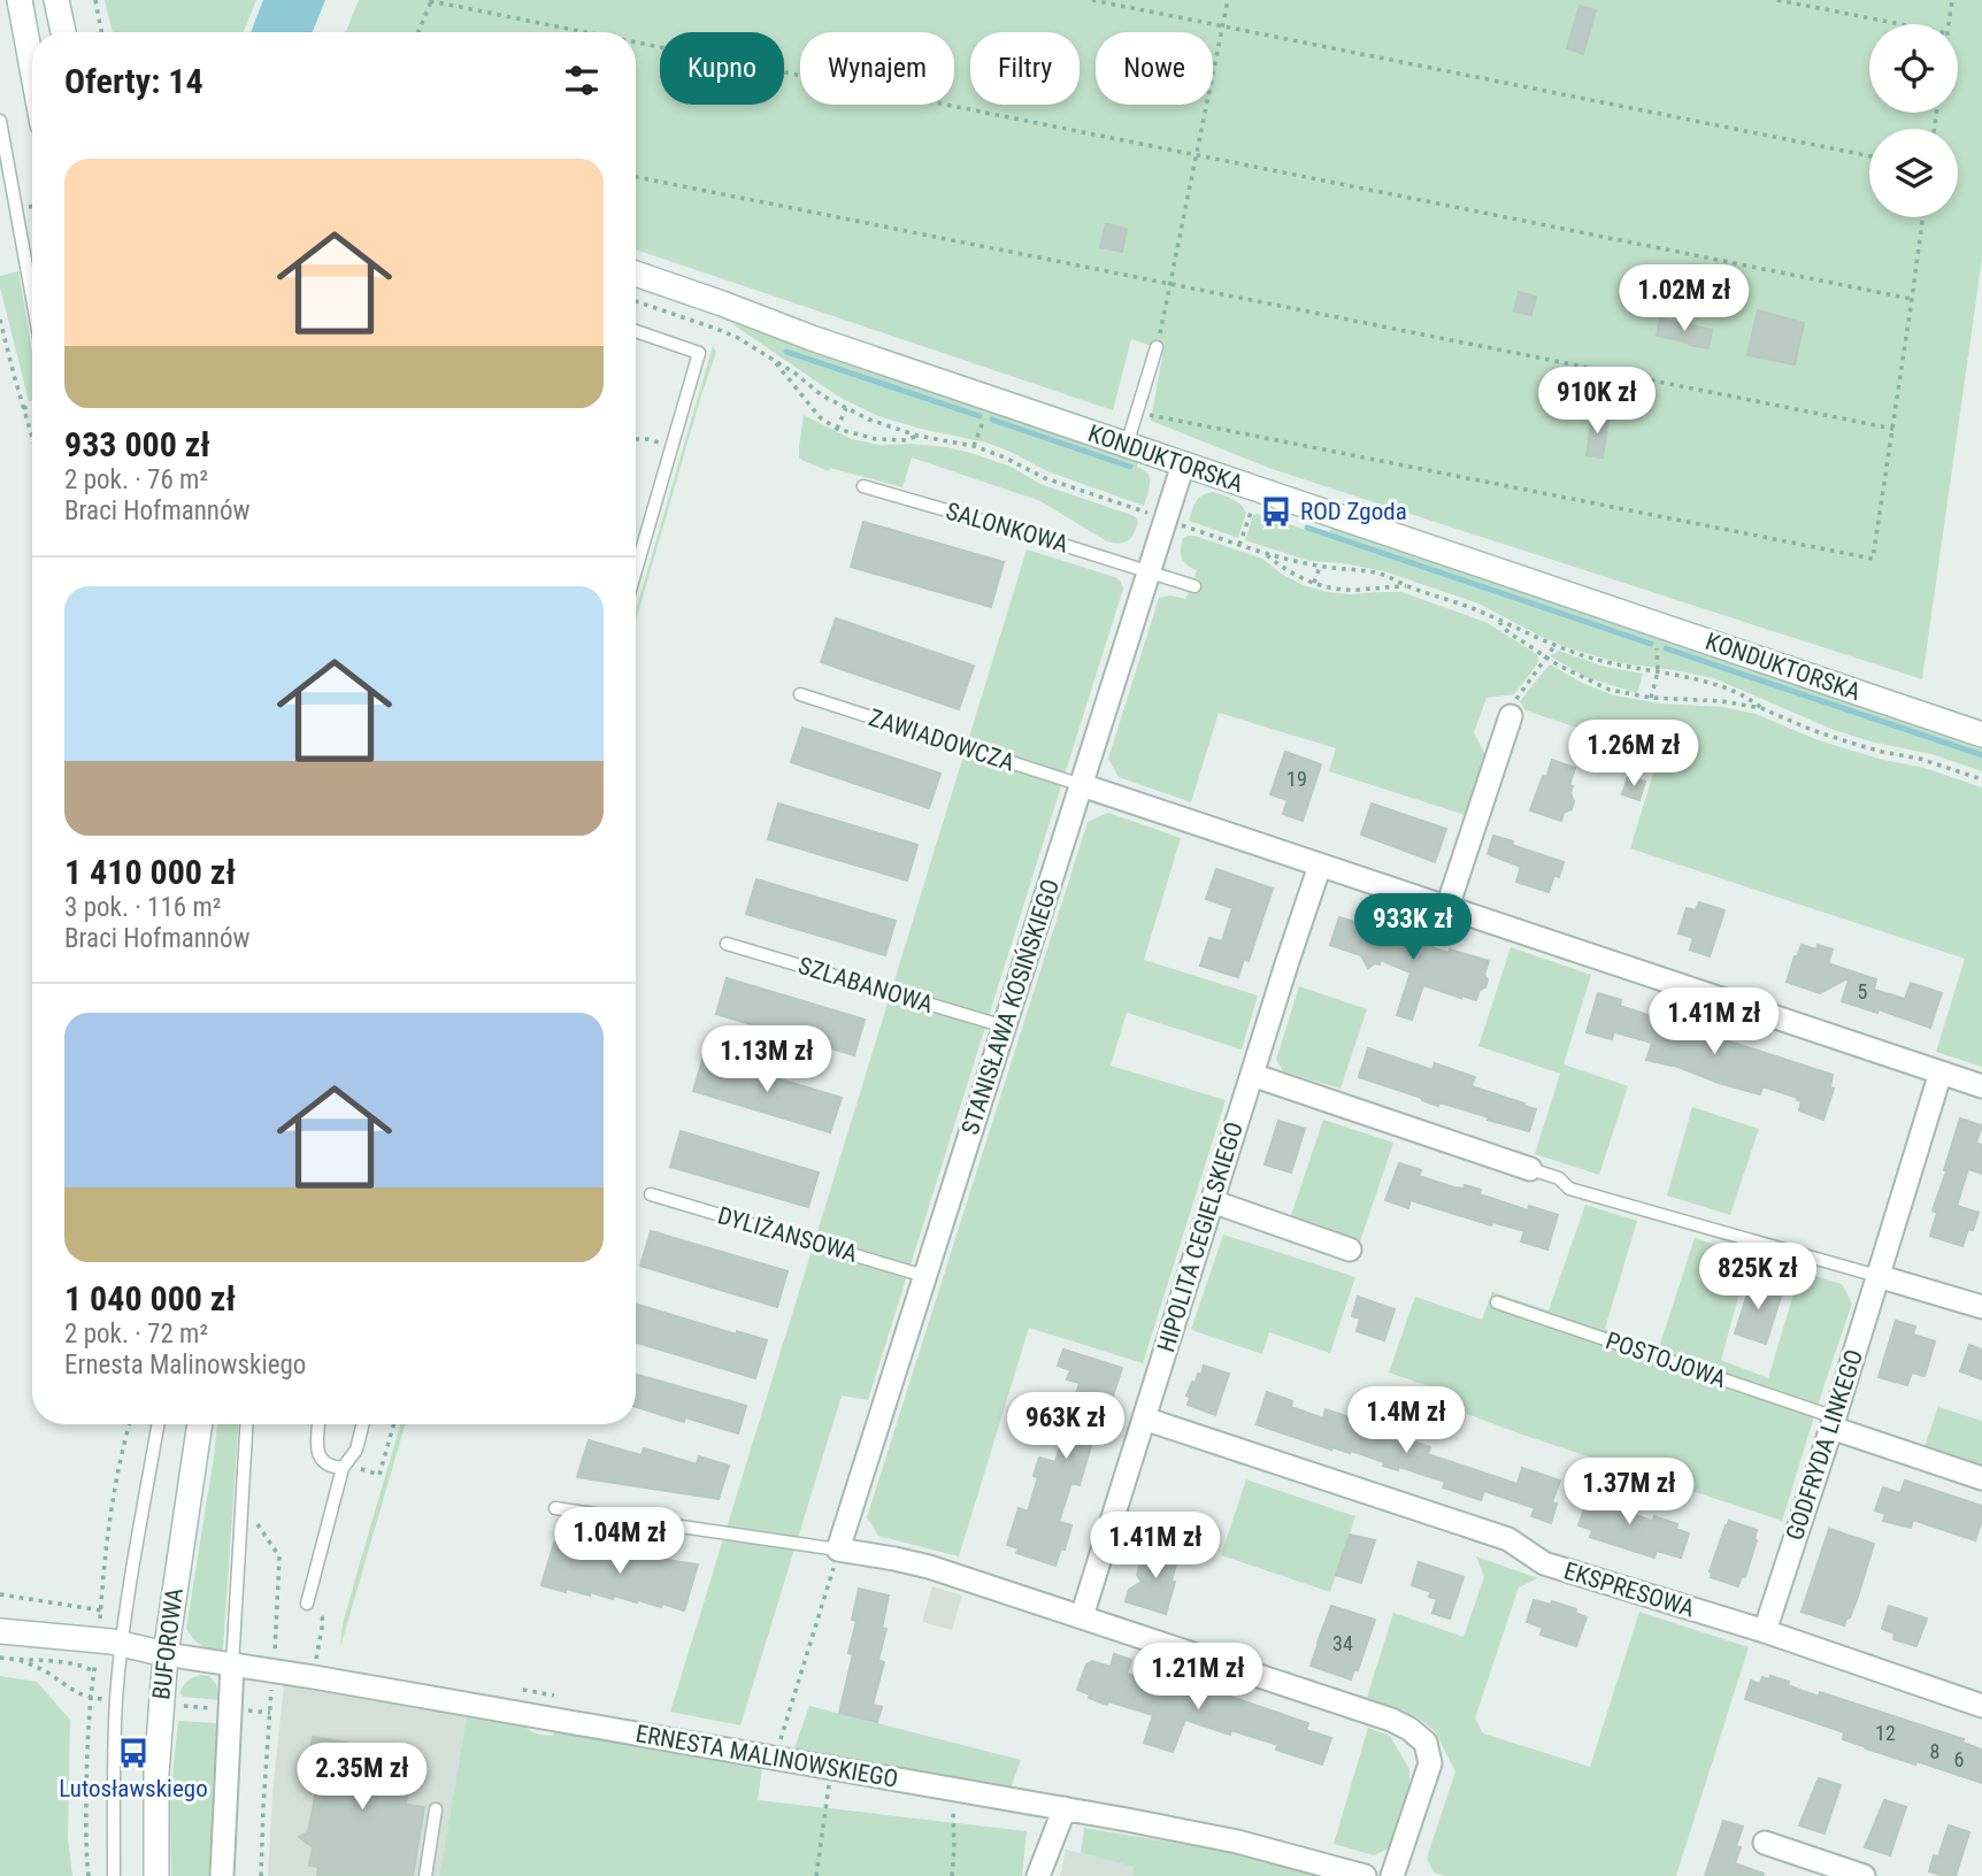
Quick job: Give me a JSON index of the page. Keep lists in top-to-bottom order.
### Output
{
  "streets": {
    "street": [
      "KONDUKTORSKA",
      "STANISŁAWA KOSIŃSKIEGO",
      "HIPOLITA CEGIELSKIEGO",
      "GODFRYDA LINKEGO",
      "EKSPRESOWA",
      "BUFOROWA",
      "ERNESTA MALINOWSKIEGO"
    ],
    "lane": [
      "SALONKOWA",
      "ZAWIADOWCZA",
      "SZLABANOWA",
      "DYLIŻANSOWA",
      "POSTOJOWA"
    ]
  },
  "crossings": [
    ["KONDUKTORSKA", "STANISŁAWA KOSIŃSKIEGO"],
    ["SALONKOWA", "STANISŁAWA KOSIŃSKIEGO"],
    ["ZAWIADOWCZA", "STANISŁAWA KOSIŃSKIEGO"],
    ["SZLABANOWA", "STANISŁAWA KOSIŃSKIEGO"],
    ["STANISŁAWA KOSIŃSKIEGO", "DYLIŻANSOWA"],
    ["HIPOLITA CEGIELSKIEGO", "EKSPRESOWA"],
    ["POSTOJOWA", "GODFRYDA LINKEGO"],
    ["GODFRYDA LINKEGO", "EKSPRESOWA"],
    ["BUFOROWA", "ERNESTA MALINOWSKIEGO"]
  ],
  "places": {
    "bus stop": ["ROD Zgoda", "Lutosławskiego"]
  },
  "house_numbers": [
    "19",
    "5",
    "34",
    "12",
    "8",
    "6"
  ],
  "page": {
    "chip": [
      "Kupno",
      "Wynajem",
      "Filtry",
      "Nowe"
    ],
    "heading": "Oferty: 14",
    "list": [
      {
        "name": "933 000 zł",
        "note": "2 pok. · 76 m² · Braci Hofmannów"
      },
      {
        "name": "1 410 000 zł",
        "note": "3 pok. · 116 m² · Braci Hofmannów"
      },
      {
        "name": "1 040 000 zł",
        "note": "2 pok. · 72 m² · Ernesta Malinowskiego"
      }
    ],
    "price": [
      "1.02M zł",
      "910K zł",
      "1.26M zł",
      "933K zł",
      "1.41M zł",
      "1.13M zł",
      "825K zł",
      "1.4M zł",
      "963K zł",
      "1.37M zł",
      "1.04M zł",
      "1.41M zł",
      "1.21M zł",
      "2.35M zł"
    ]
  }
}
